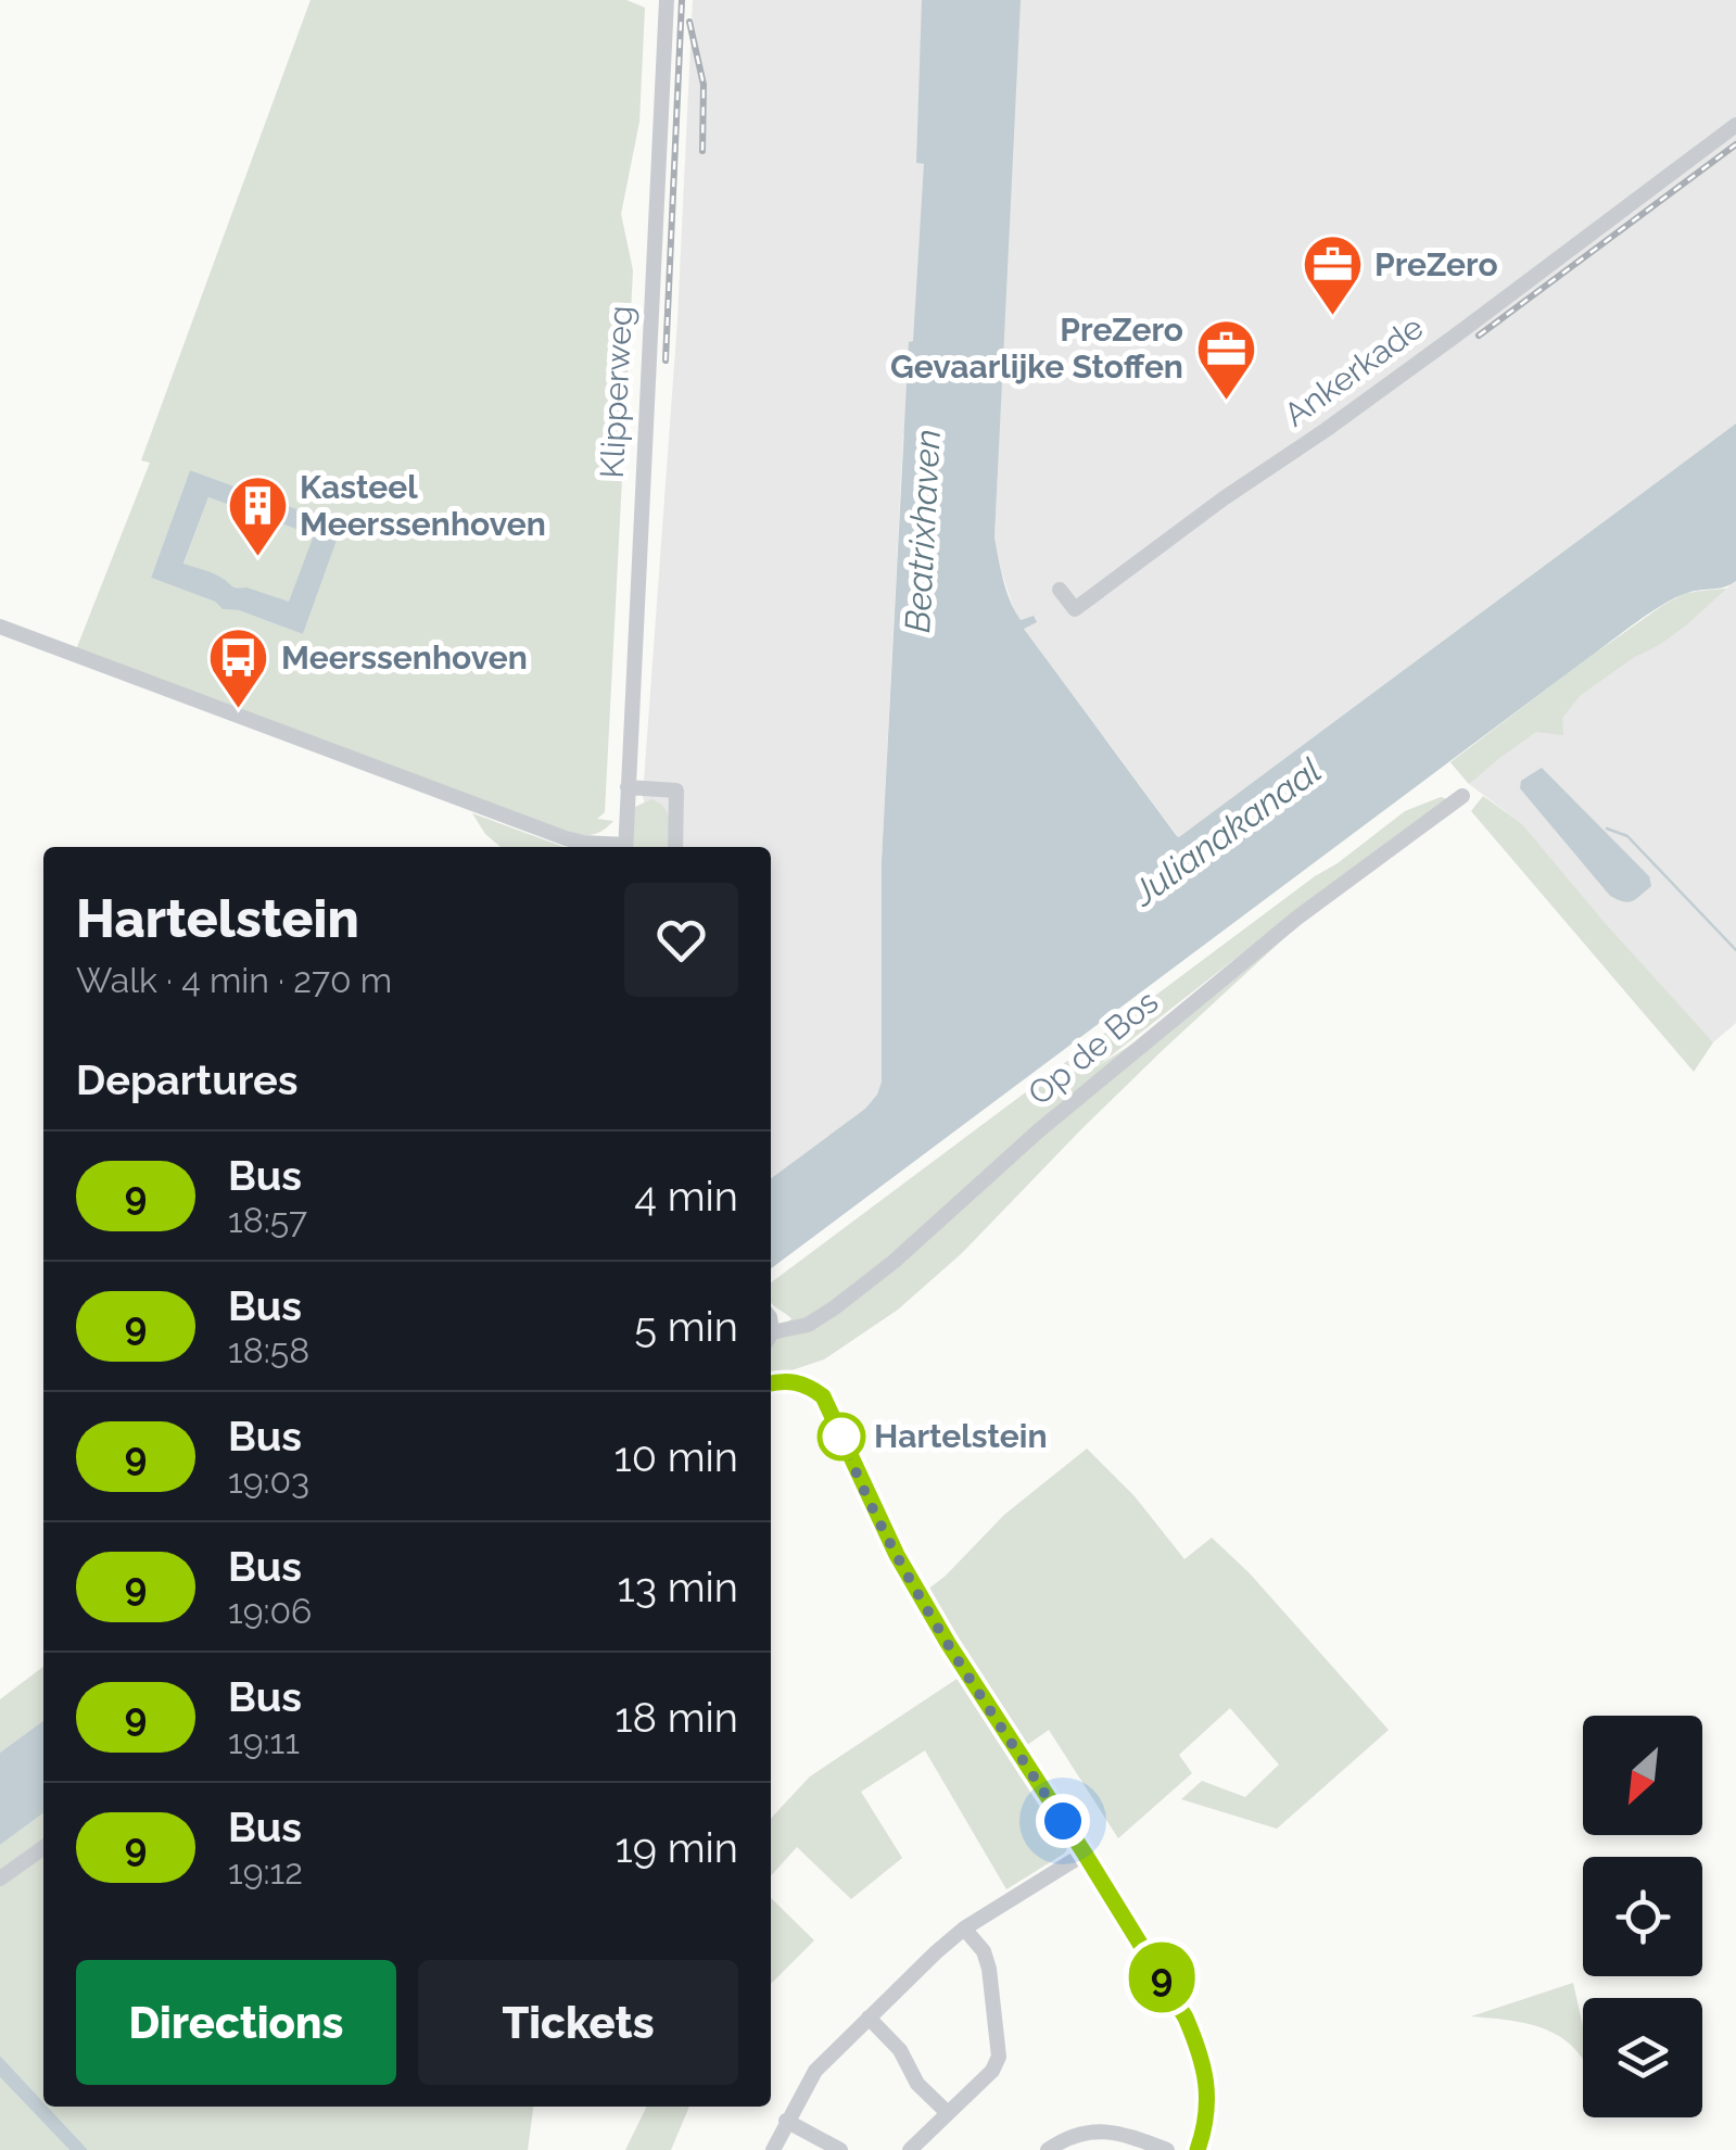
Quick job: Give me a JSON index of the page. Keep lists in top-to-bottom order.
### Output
{
  "streets": {
    "street": ["Ankerkade", "Klipperweg", "Op de Bos"]
  },
  "water": ["Beatrixhaven", "Julianakanaal"],
  "places": {
    "office": ["PreZero", "PreZero Gevaarlijke Stoffen"],
    "building": ["Kasteel Meerssenhoven"],
    "bus stop": ["Meerssenhoven"],
    "other": ["Hartelstein"]
  },
  "lines": ["bus line 9"],
  "north": "bottom left",
  "page": {
    "on_map": "9",
    "heading": [
      ["Hartelstein", "Walk · 4 min · 270 m"],
      "Departures"
    ],
    "list": [
      {
        "mark": "9",
        "name": "Bus",
        "note": "18:57",
        "value": "4 min"
      },
      {
        "mark": "9",
        "name": "Bus",
        "note": "18:58",
        "value": "5 min"
      },
      {
        "mark": "9",
        "name": "Bus",
        "note": "19:03",
        "value": "10 min"
      },
      {
        "mark": "9",
        "name": "Bus",
        "note": "19:06",
        "value": "13 min"
      },
      {
        "mark": "9",
        "name": "Bus",
        "note": "19:11",
        "value": "18 min"
      },
      {
        "mark": "9",
        "name": "Bus",
        "note": "19:12",
        "value": "19 min"
      }
    ],
    "buttons": ["Directions", "Tickets"]
  }
}
